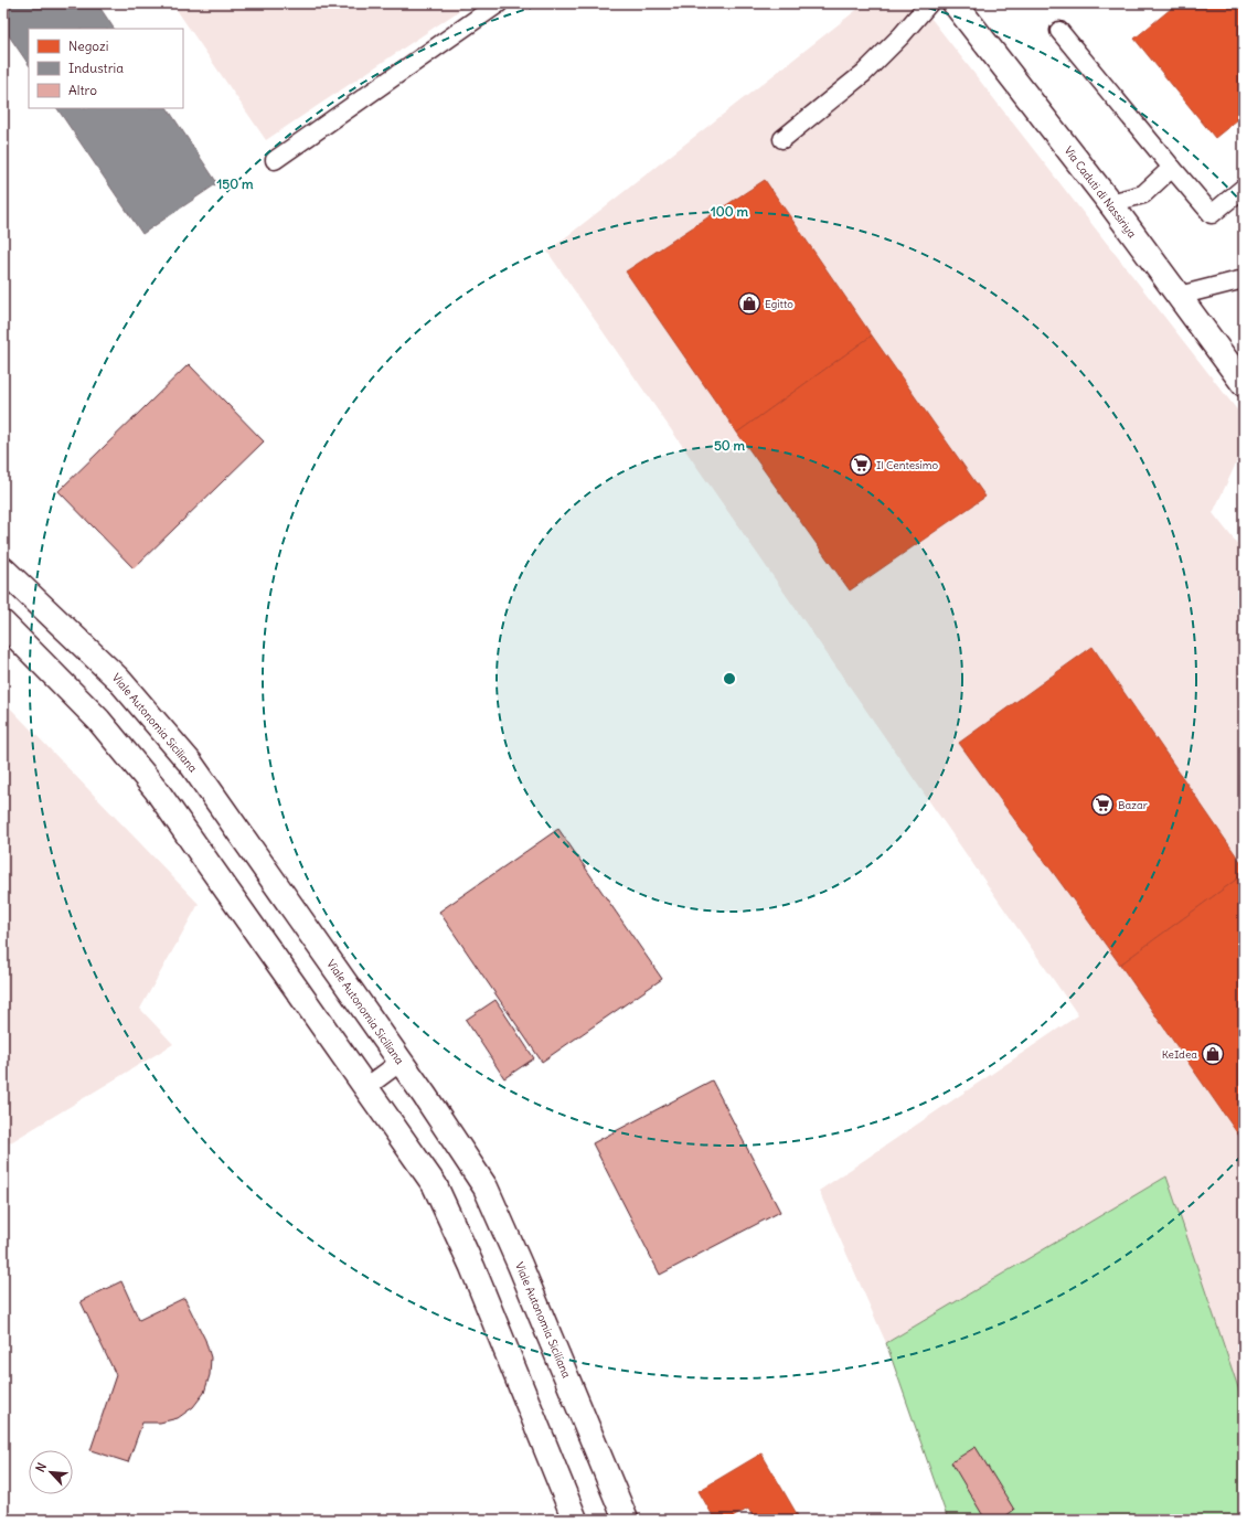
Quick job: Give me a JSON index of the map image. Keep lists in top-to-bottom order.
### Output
{
  "streets": {
    "street": ["Via Caduti di Nassiriya", "Viale Autonomia Siciliana"]
  },
  "places": {
    "shop": ["Egitto", "KeIdea"],
    "supermarket": ["Il Centesimo", "Bazar"]
  },
  "legend": ["Negozi", "Industria", "Altro"],
  "north": "top left",
  "rings": ["150 m", "100 m", "50 m"]
}
